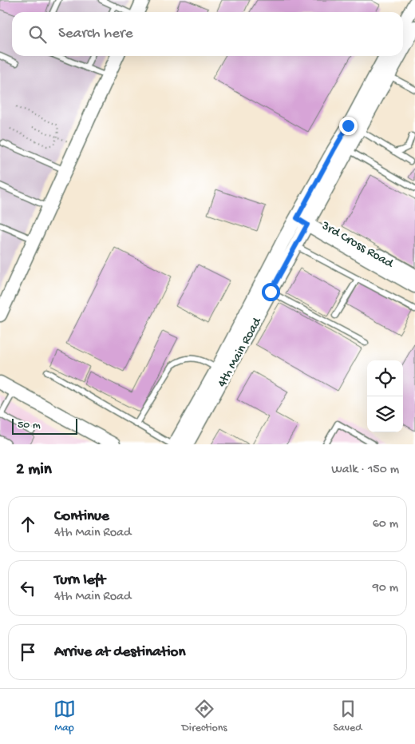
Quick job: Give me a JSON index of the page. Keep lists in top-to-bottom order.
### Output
{
  "streets": {
    "street": ["3rd Cross Road", "4th Main Road"]
  },
  "crossings": [
    ["3rd Cross Road", "4th Main Road"]
  ],
  "scale_bar": "50 m",
  "page": {
    "search": "Search here",
    "scale": "50 m",
    "heading": ["2 min", "Walk · 150 m"],
    "list": [
      ["Continue", "4th Main Road", "60 m"],
      ["Turn left", "4th Main Road", "90 m"],
      "Arrive at destination"
    ],
    "nav": ["Map", "Directions", "Saved"]
  }
}
